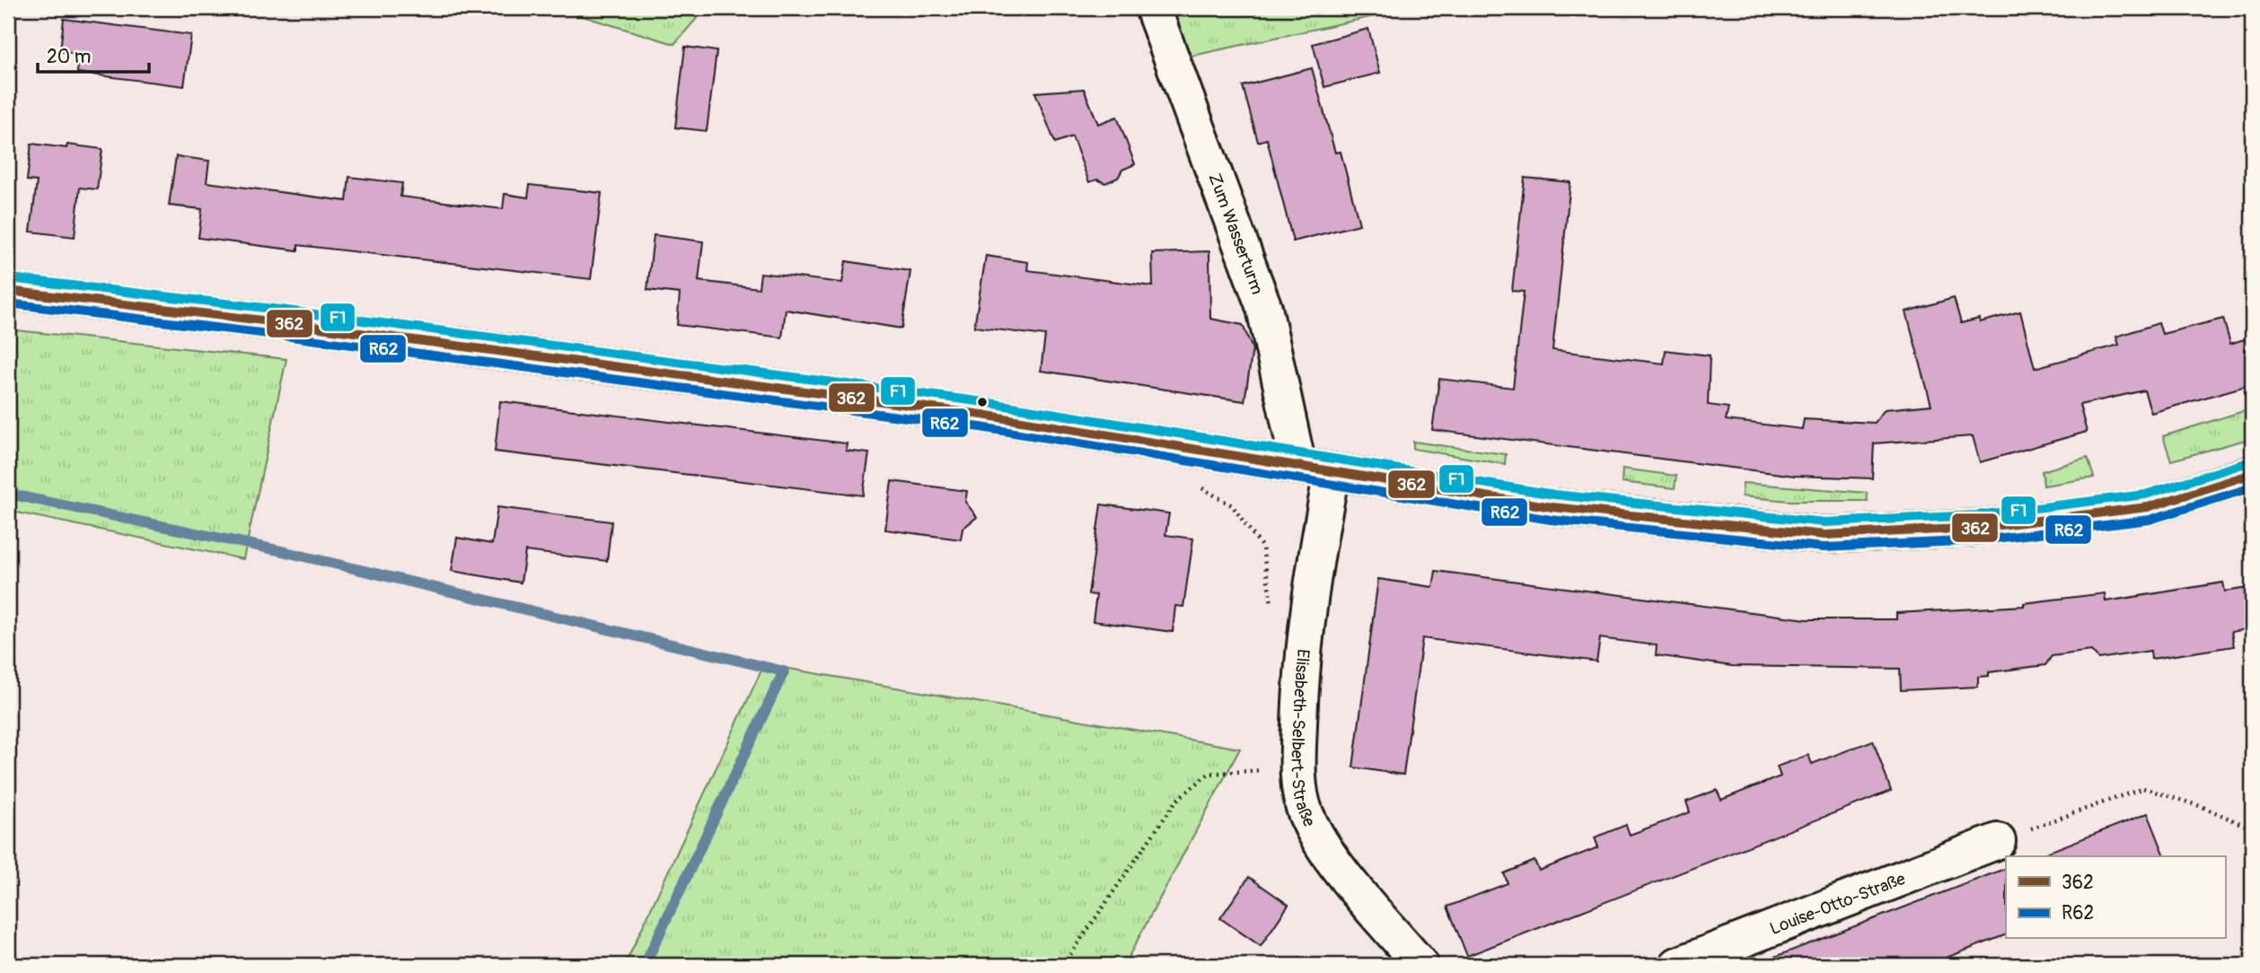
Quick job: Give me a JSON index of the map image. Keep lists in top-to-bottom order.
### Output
{
  "streets": {
    "street": ["Zum Wasserturm", "Elisabeth-Selbert-Straße", "Louise-Otto-Straße"]
  },
  "crossings": [
    ["Zum Wasserturm", "Elisabeth-Selbert-Straße"]
  ],
  "lines": ["transit line F1", "transit line 362", "transit line R62"],
  "legend": ["362", "R62"],
  "scale_bar": "20 m"
}
